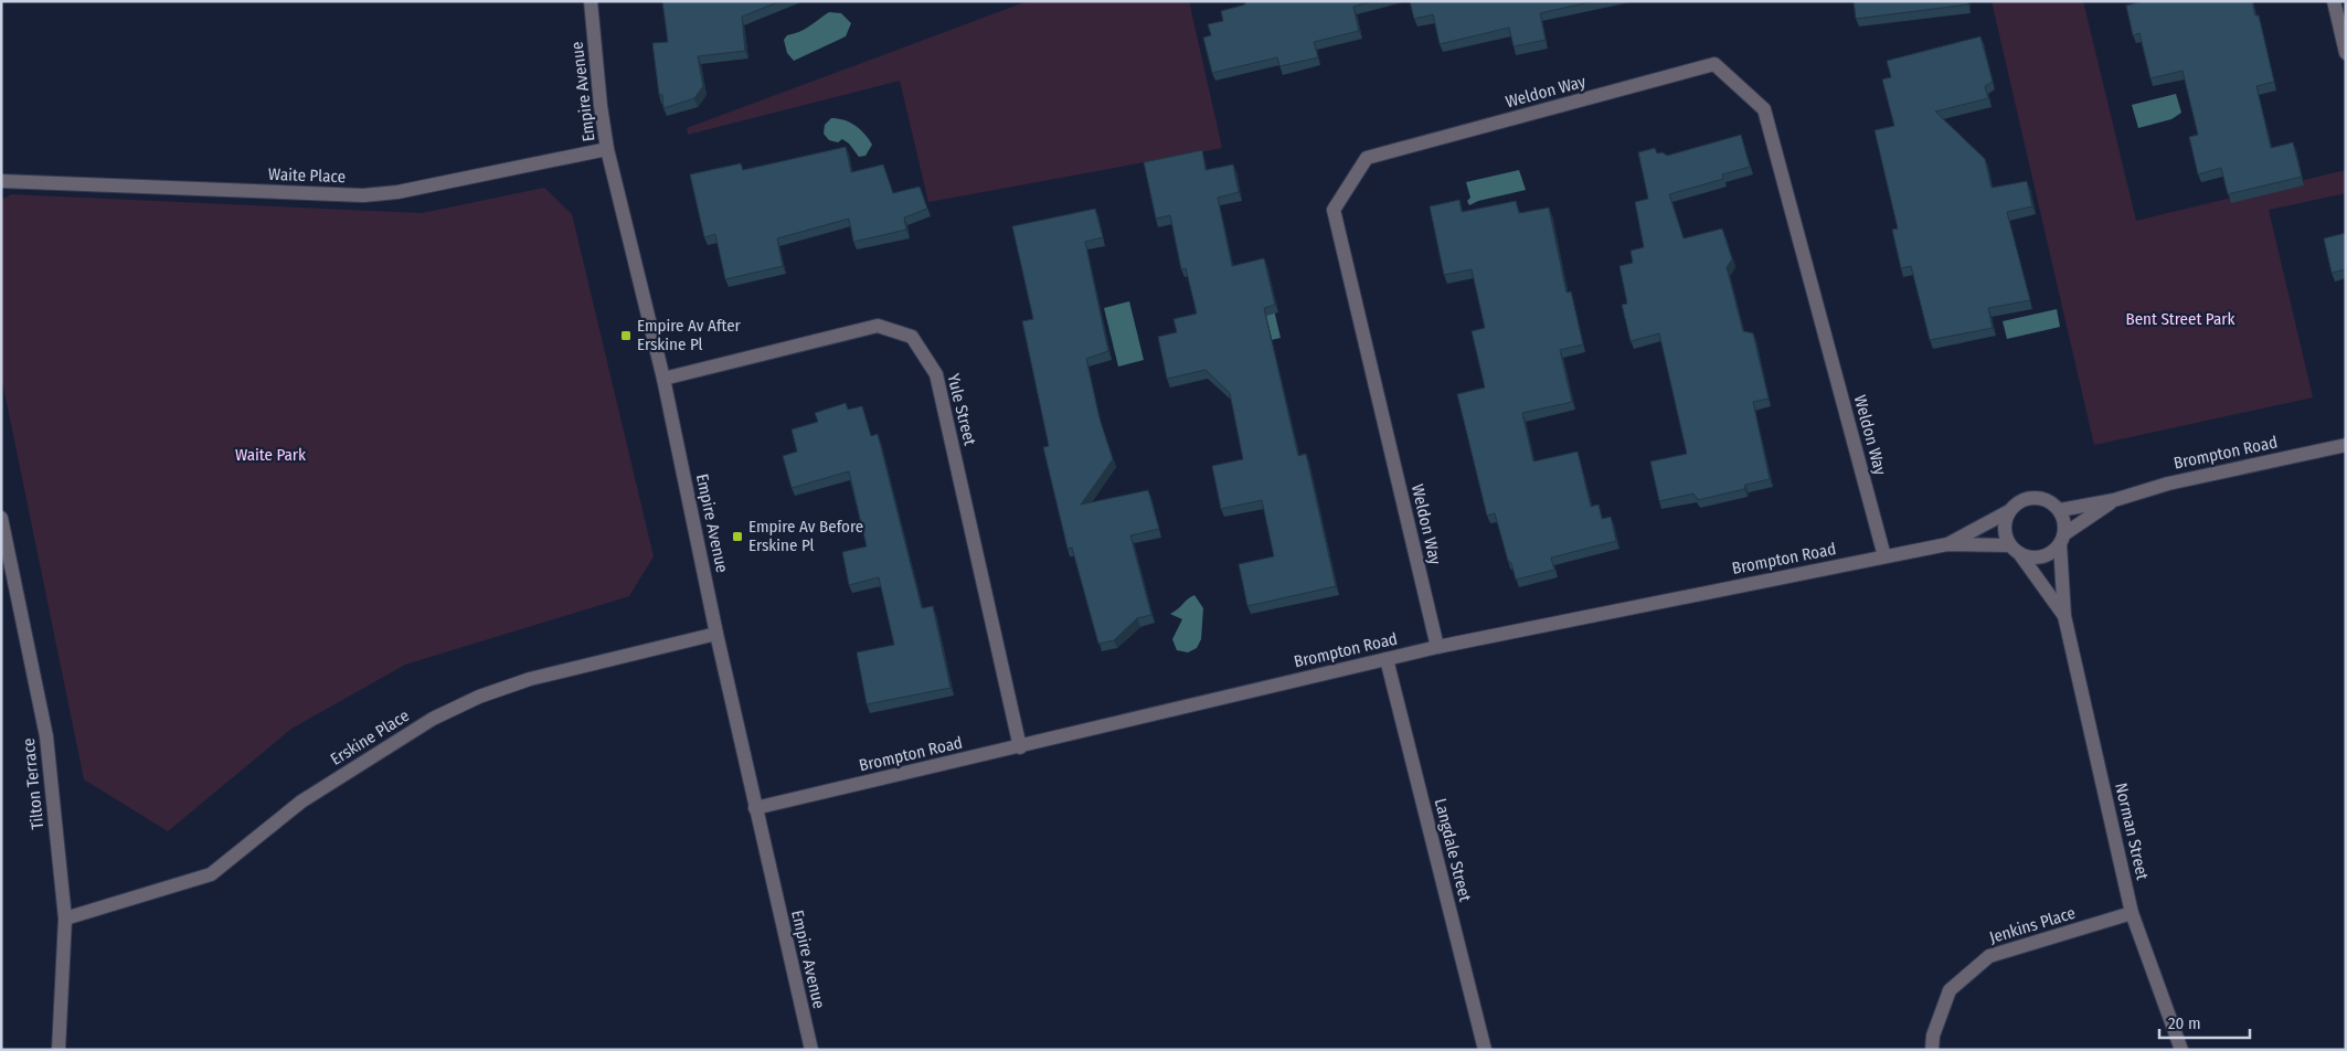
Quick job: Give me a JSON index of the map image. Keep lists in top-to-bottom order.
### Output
{
  "streets": {
    "street": [
      "Empire Avenue",
      "Weldon Way",
      "Waite Place",
      "Yule Street",
      "Brompton Road",
      "Erskine Place",
      "Tilton Terrace",
      "Norman Street",
      "Langdale Street",
      "Jenkins Place"
    ]
  },
  "crossings": [
    ["Empire Avenue", "Waite Place"],
    ["Empire Avenue", "Yule Street"],
    ["Empire Avenue", "Brompton Road"],
    ["Empire Avenue", "Erskine Place"],
    ["Weldon Way", "Brompton Road"],
    ["Yule Street", "Brompton Road"],
    ["Brompton Road", "Norman Street"],
    ["Brompton Road", "Langdale Street"],
    ["Erskine Place", "Tilton Terrace"],
    ["Norman Street", "Jenkins Place"]
  ],
  "parks": ["Bent Street Park", "Waite Park"],
  "places": {
    "transit": ["Empire Av After Erskine Pl", "Empire Av Before Erskine Pl"]
  },
  "scale_bar": "20 m"
}
